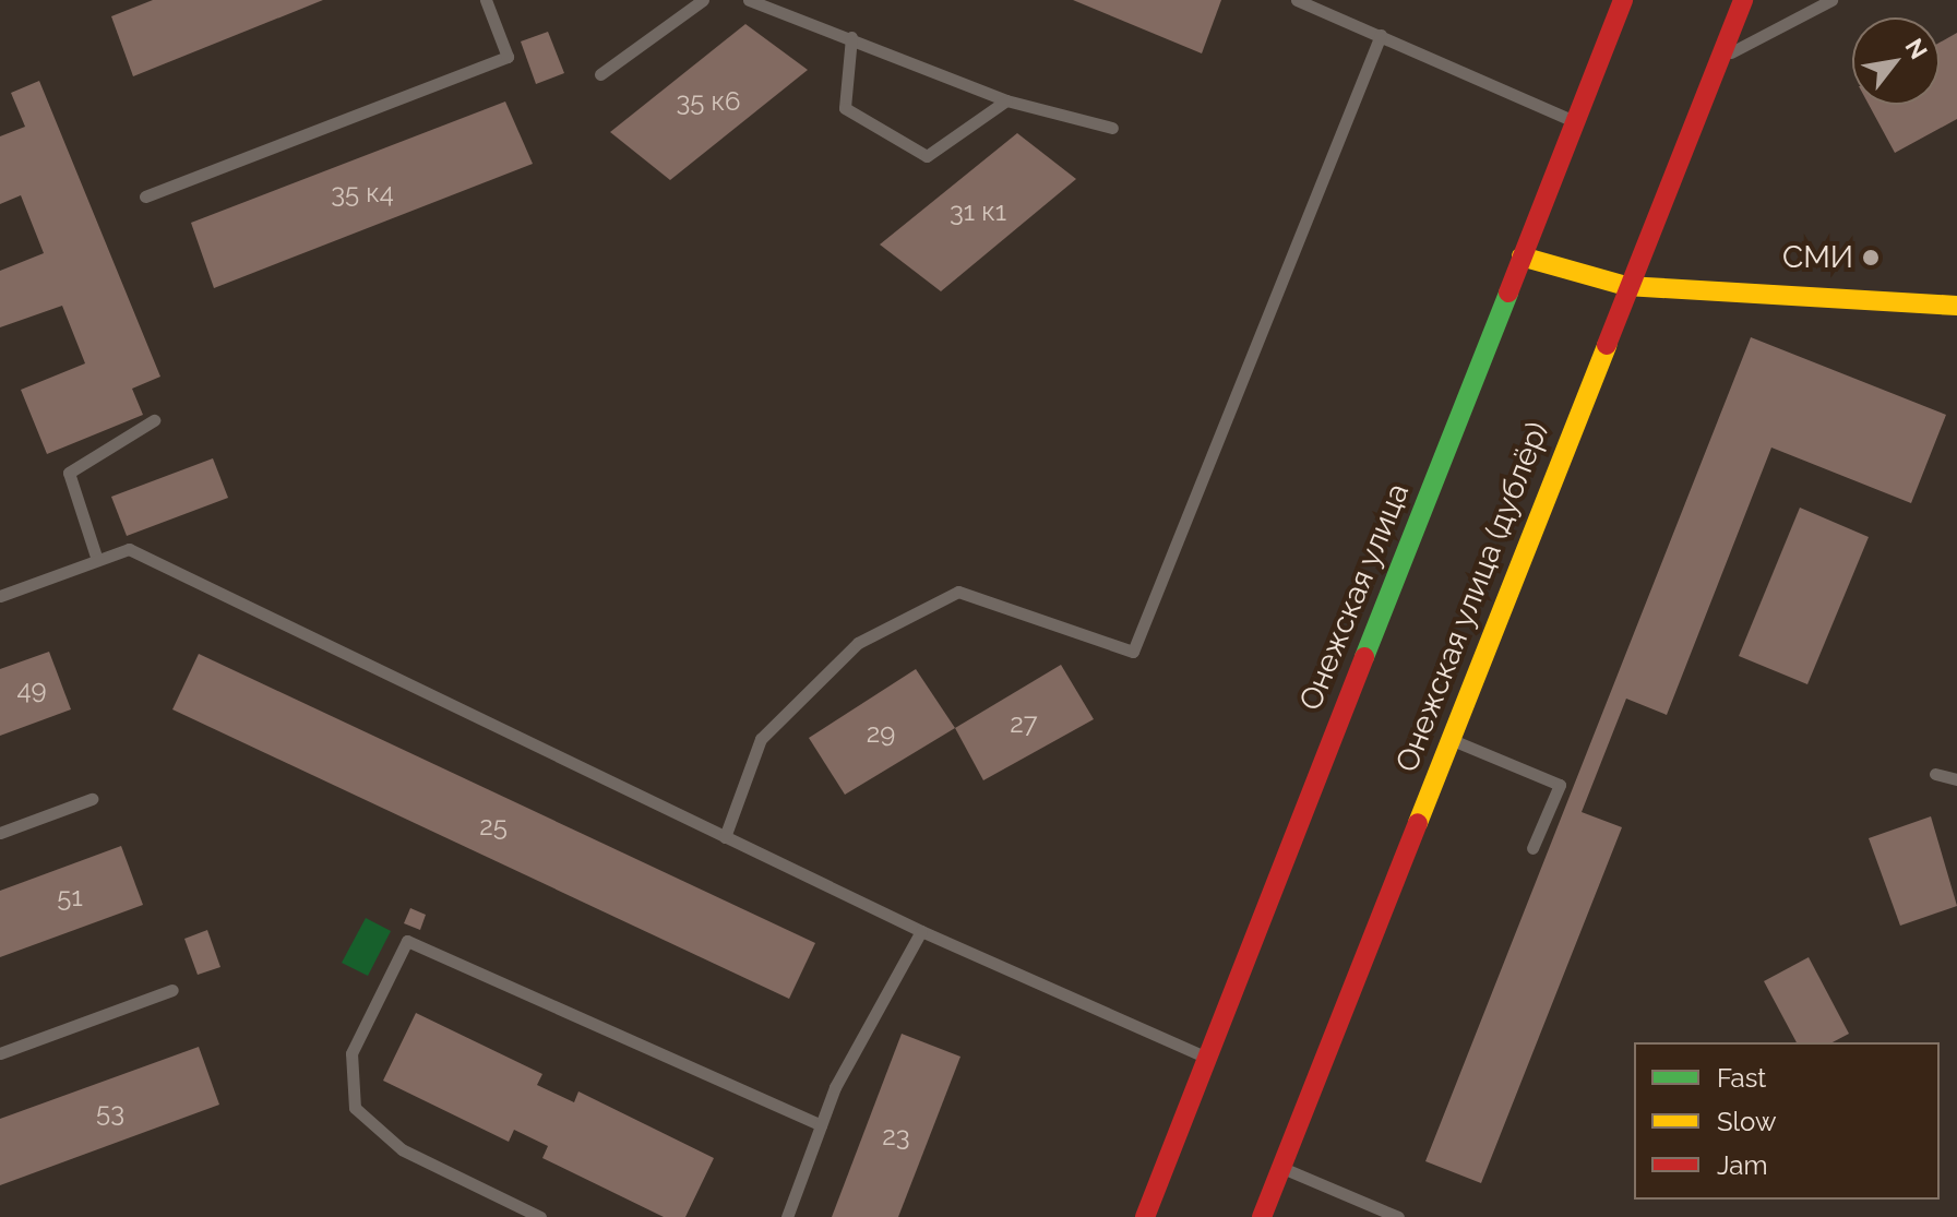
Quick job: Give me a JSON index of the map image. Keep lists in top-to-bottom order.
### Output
{
  "streets": {
    "street": ["Онежская улица", "Онежская улица (дублёр)"]
  },
  "places": ["СМИ"],
  "house_numbers": [
    "35 к6",
    "35 к4",
    "31 к1",
    "49",
    "27",
    "29",
    "25",
    "51",
    "53",
    "23"
  ],
  "legend": ["Fast", "Slow", "Jam"],
  "north": "top right"
}
